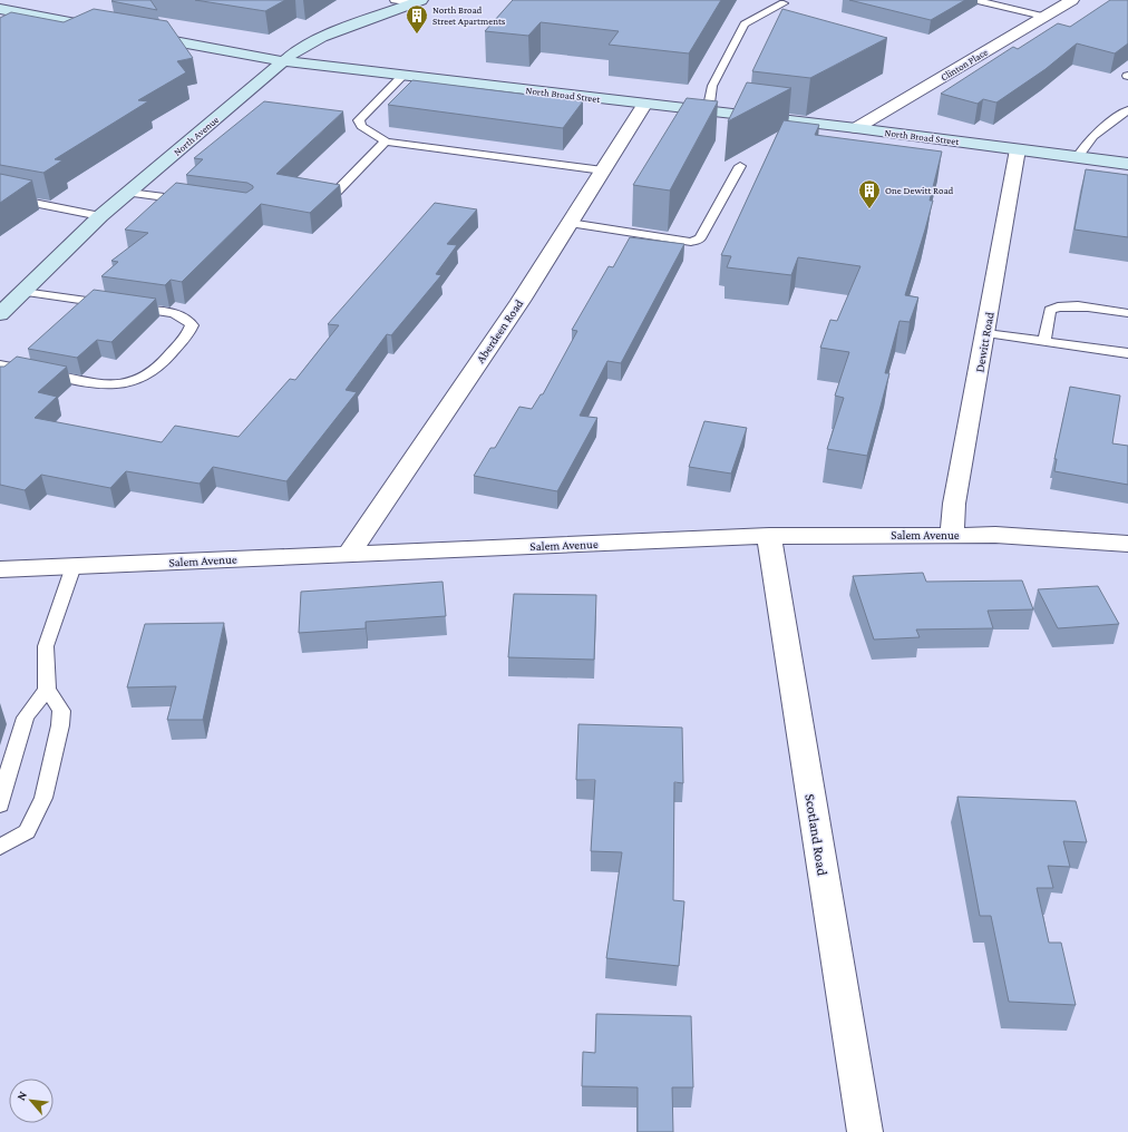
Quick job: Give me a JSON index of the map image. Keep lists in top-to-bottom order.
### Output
{
  "streets": {
    "main road": ["North Broad Street", "North Avenue"],
    "street": [
      "Clinton Place",
      "Aberdeen Road",
      "Dewitt Road",
      "Salem Avenue",
      "Scotland Road"
    ]
  },
  "crossings": [
    ["Clinton Place", "North Broad Street"],
    ["North Broad Street", "North Avenue"],
    ["North Broad Street", "Aberdeen Road"],
    ["North Broad Street", "Dewitt Road"],
    ["Aberdeen Road", "Salem Avenue"],
    ["Dewitt Road", "Salem Avenue"],
    ["Salem Avenue", "Scotland Road"]
  ],
  "places": {
    "building": ["North Broad Street Apartments", "One Dewitt Road"]
  },
  "north": "top left"
}
